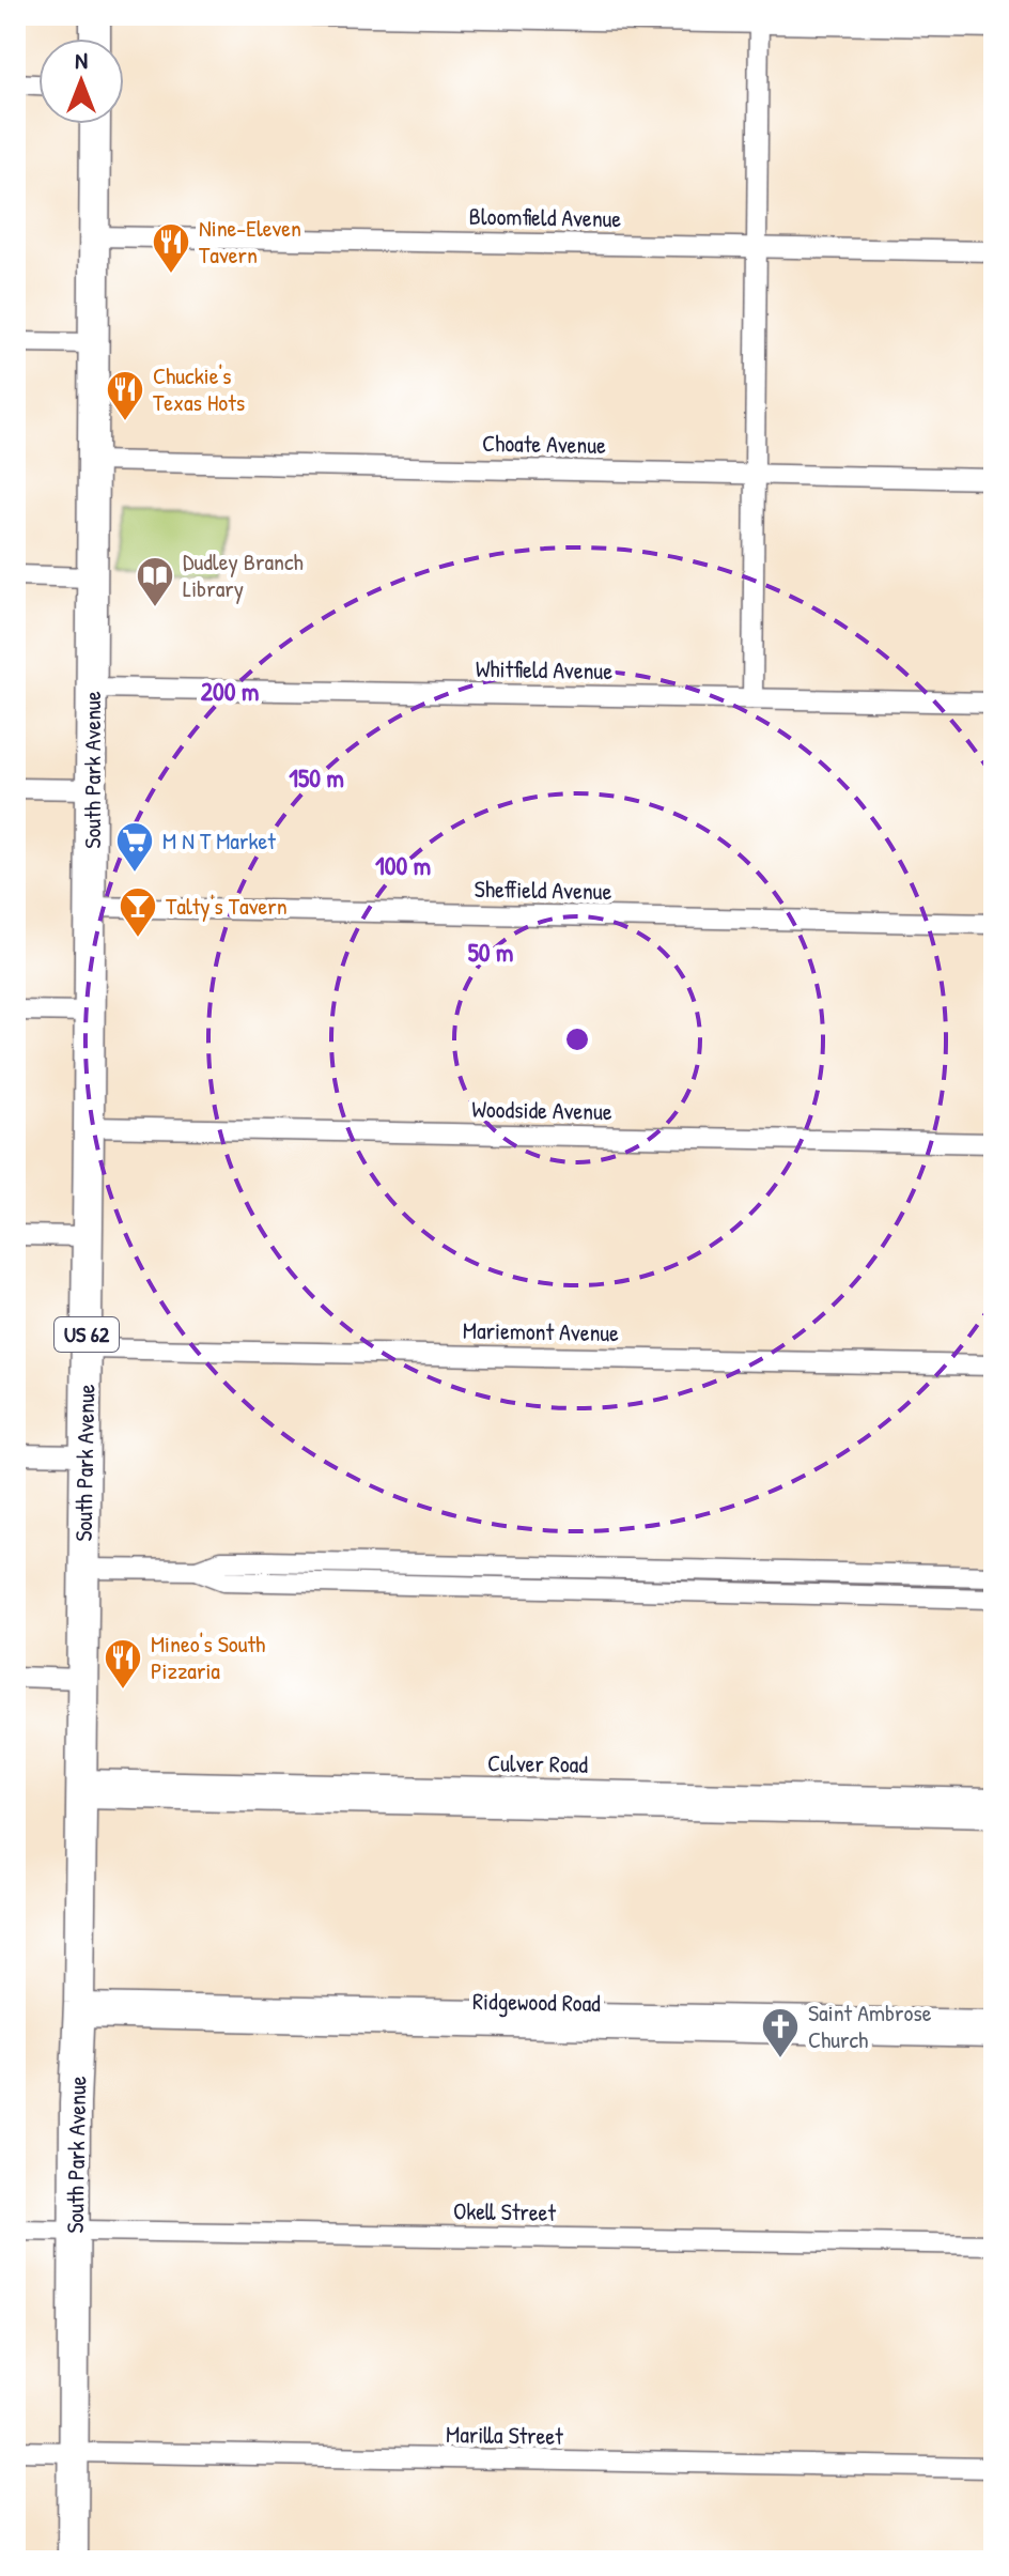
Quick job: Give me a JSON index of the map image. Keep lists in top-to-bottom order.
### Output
{
  "streets": {
    "main road": ["South Park Avenue", "US 62"],
    "street": [
      "Bloomfield Avenue",
      "Choate Avenue",
      "Whitfield Avenue",
      "Sheffield Avenue",
      "Woodside Avenue",
      "Mariemont Avenue",
      "Culver Road",
      "Ridgewood Road",
      "Okell Street",
      "Marilla Street"
    ]
  },
  "crossings": [
    ["Bloomfield Avenue", "South Park Avenue"],
    ["Choate Avenue", "South Park Avenue"],
    ["Whitfield Avenue", "South Park Avenue"],
    ["South Park Avenue", "Sheffield Avenue"],
    ["South Park Avenue", "Woodside Avenue"],
    ["South Park Avenue", "Mariemont Avenue"],
    ["South Park Avenue", "Culver Road"],
    ["South Park Avenue", "Ridgewood Road"],
    ["South Park Avenue", "Okell Street"],
    ["South Park Avenue", "Marilla Street"]
  ],
  "places": {
    "restaurant": ["Nine-Eleven Tavern", "Chuckie's Texas Hots", "Mineo's South Pizzaria"],
    "library": ["Dudley Branch Library"],
    "supermarket": ["M N T Market"],
    "bar": ["Talty's Tavern"],
    "church": ["Saint Ambrose Church"]
  },
  "north": "top",
  "rings": [
    "200 m",
    "150 m",
    "100 m",
    "50 m"
  ]
}
